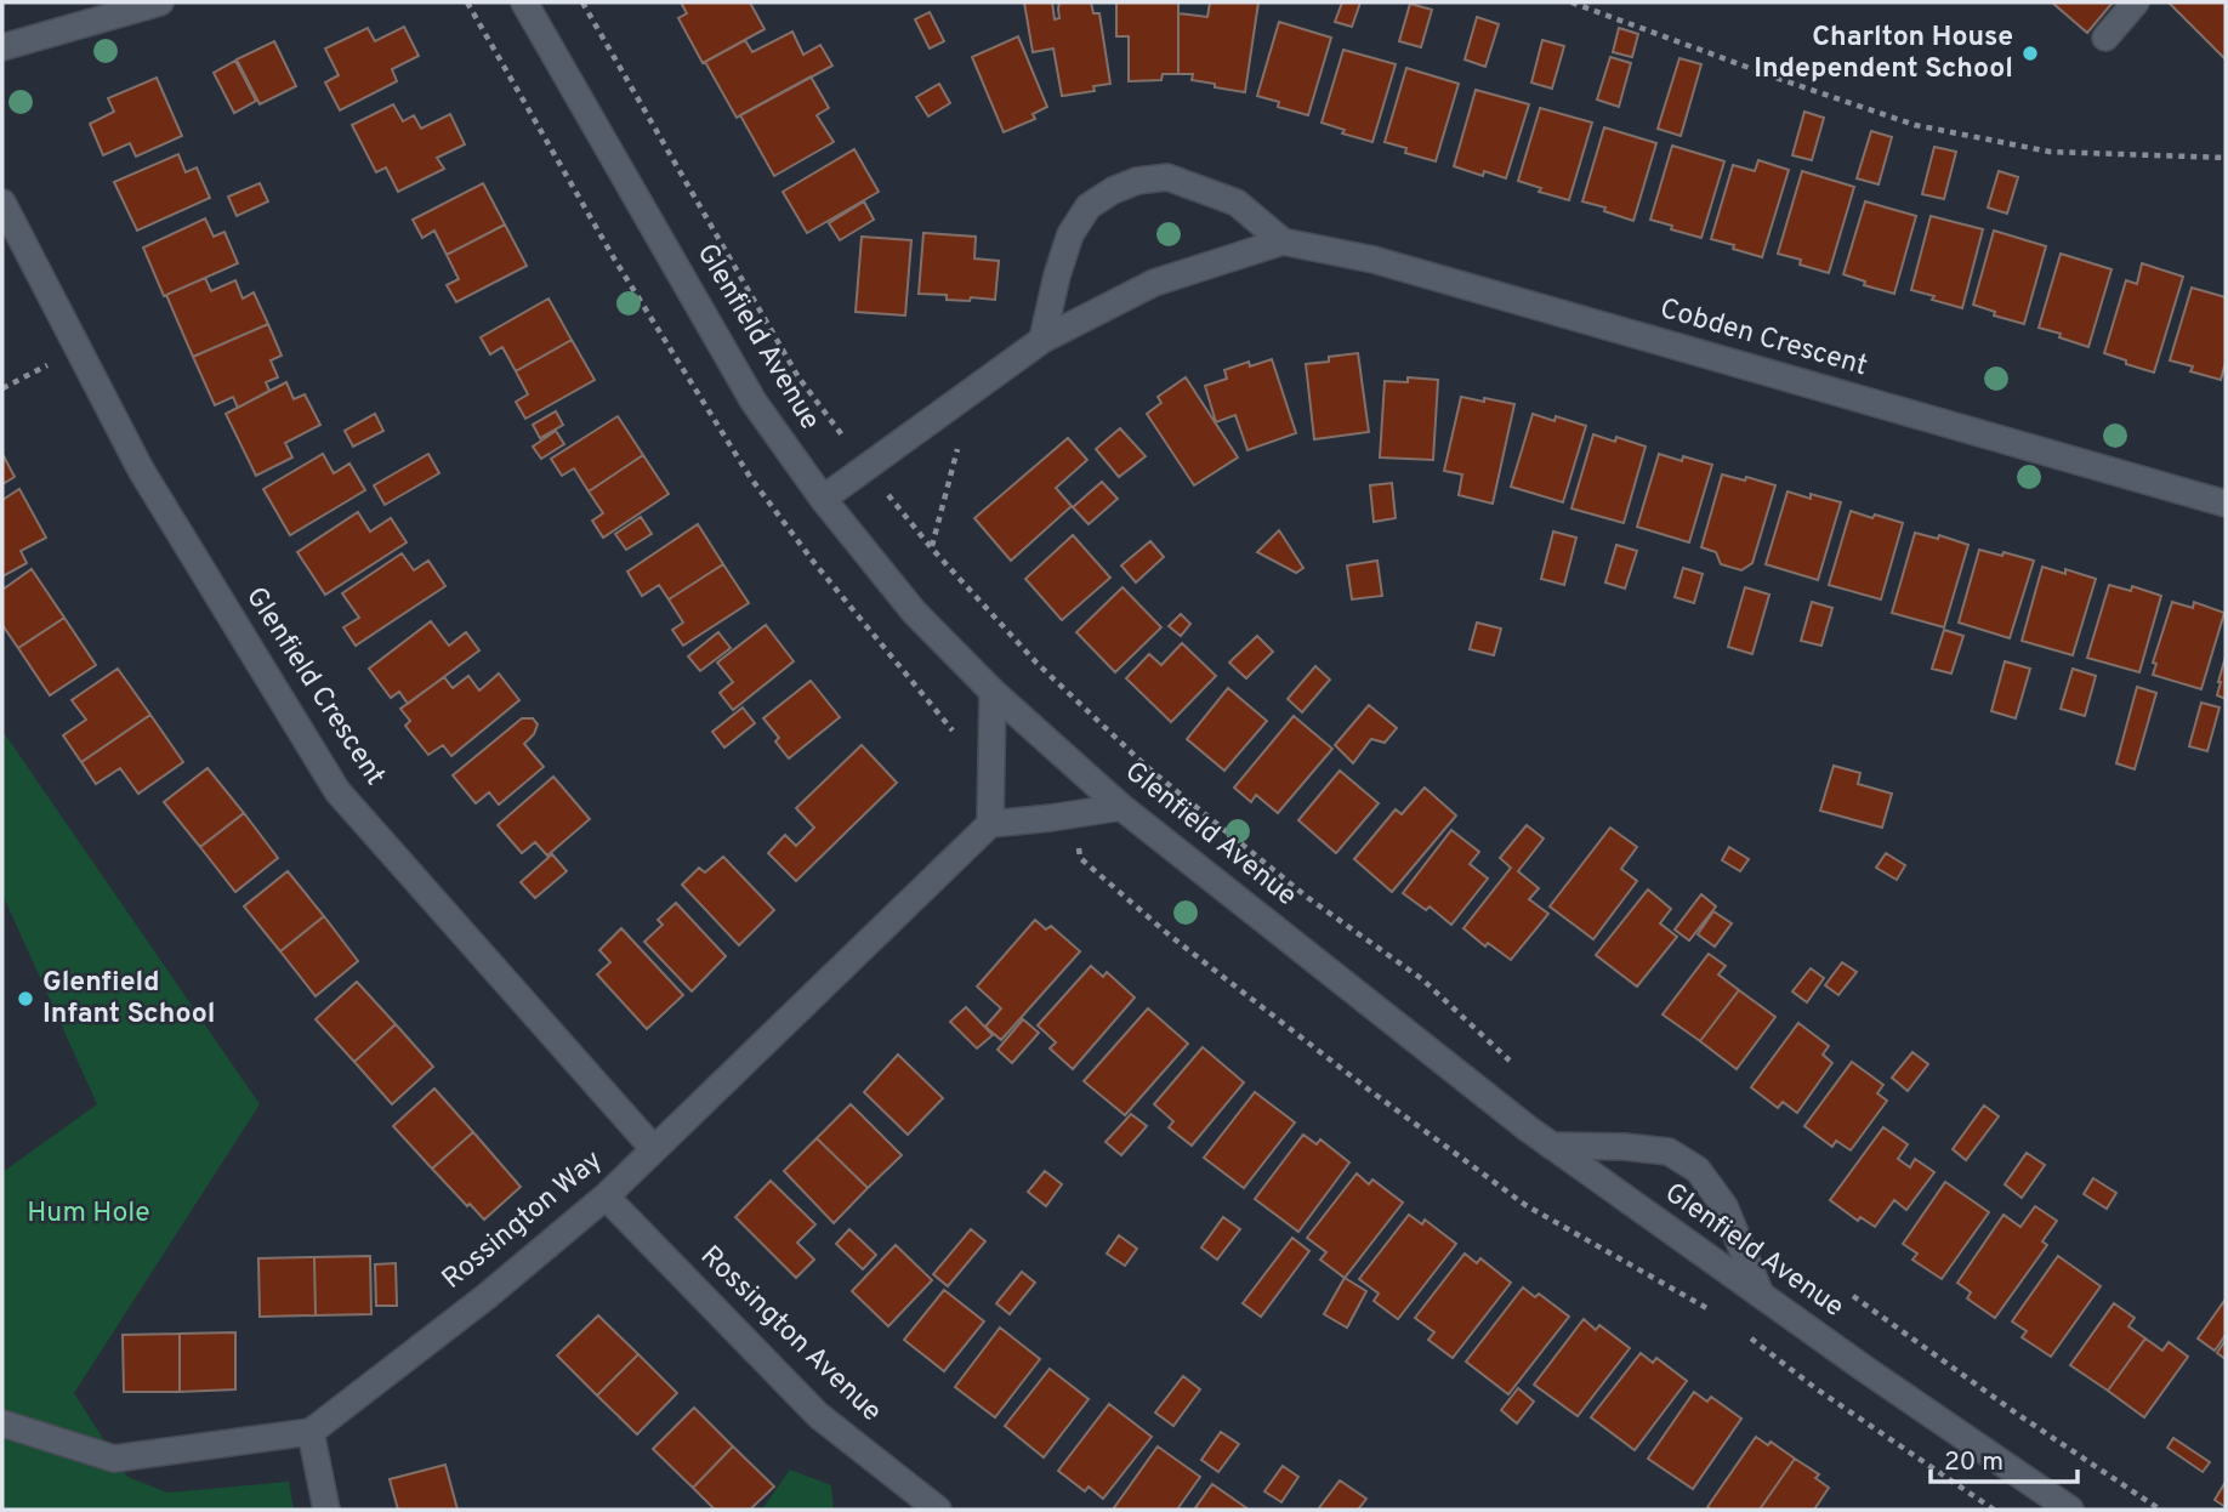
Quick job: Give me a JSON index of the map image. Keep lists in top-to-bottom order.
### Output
{
  "streets": {
    "street": [
      "Glenfield Avenue",
      "Cobden Crescent",
      "Glenfield Crescent",
      "Rossington Way",
      "Rossington Avenue"
    ]
  },
  "crossings": [
    ["Glenfield Avenue", "Cobden Crescent"],
    ["Glenfield Crescent", "Rossington Way"],
    ["Rossington Way", "Rossington Avenue"]
  ],
  "parks": ["Hum Hole"],
  "places": ["Charlton House Independent School", "Glenfield Infant School"],
  "scale_bar": "20 m"
}
